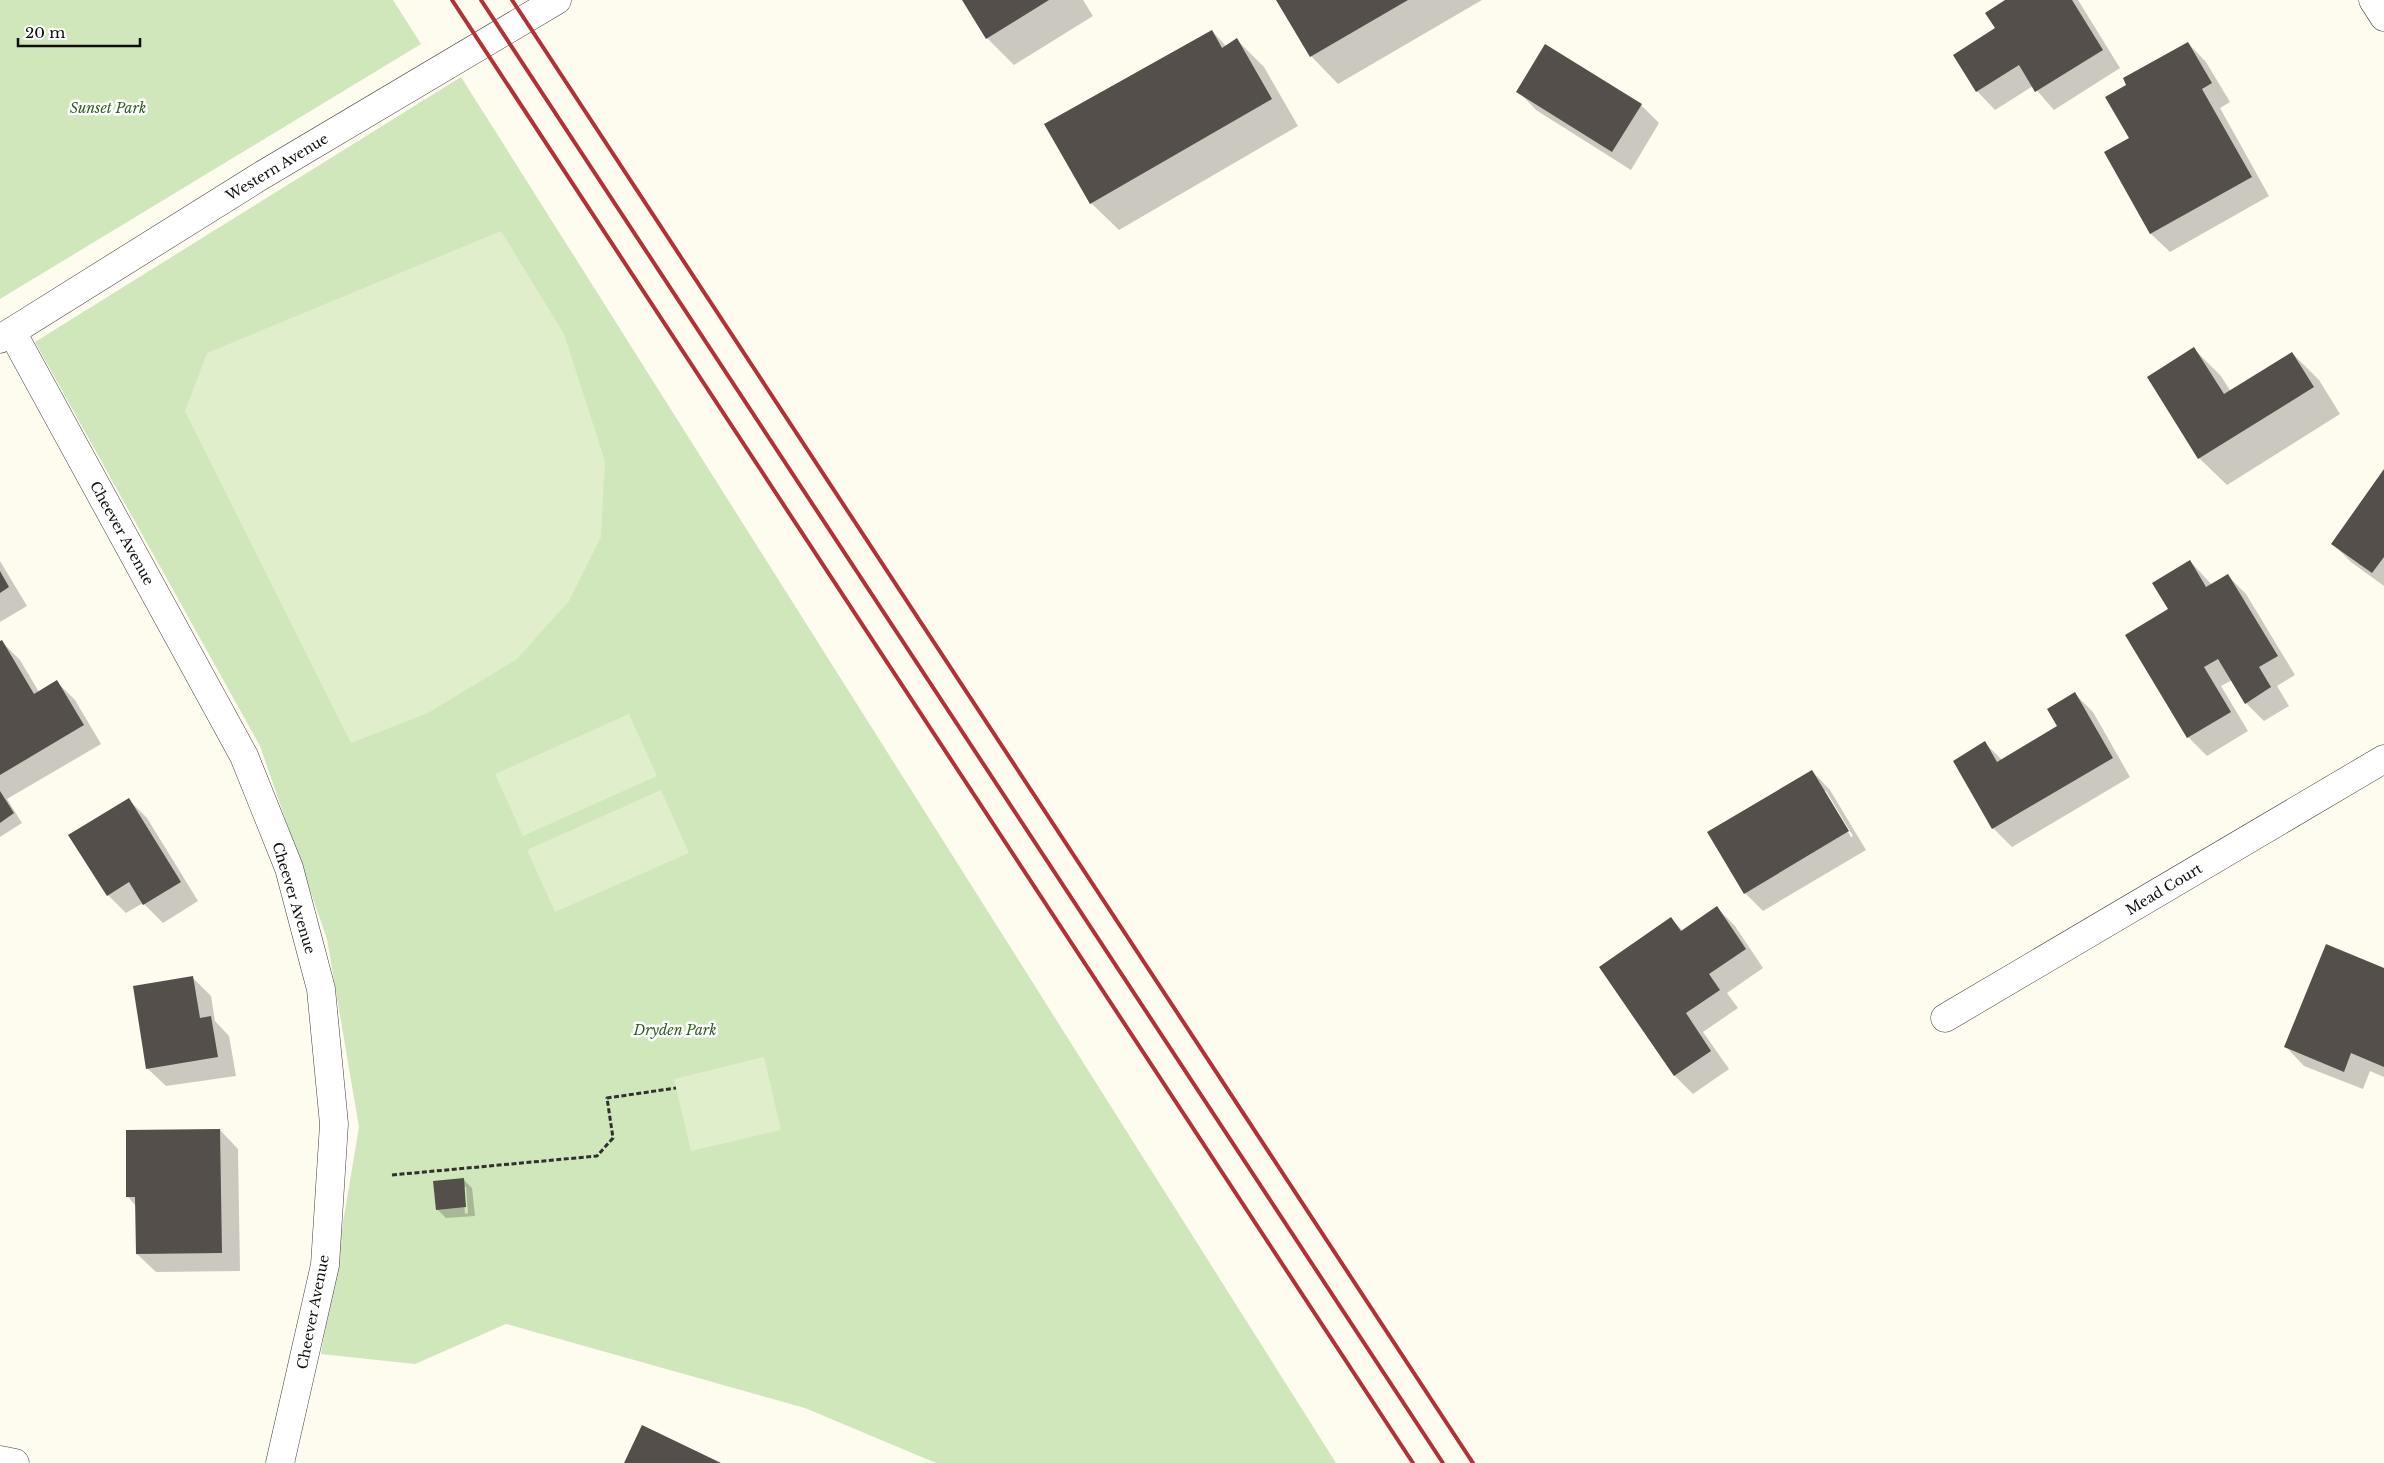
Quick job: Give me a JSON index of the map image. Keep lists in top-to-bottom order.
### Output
{
  "streets": {
    "street": ["Western Avenue", "Cheever Avenue", "Mead Court"]
  },
  "crossings": [
    ["Western Avenue", "Cheever Avenue"]
  ],
  "parks": ["Sunset Park", "Dryden Park"],
  "scale_bar": "20 m"
}
